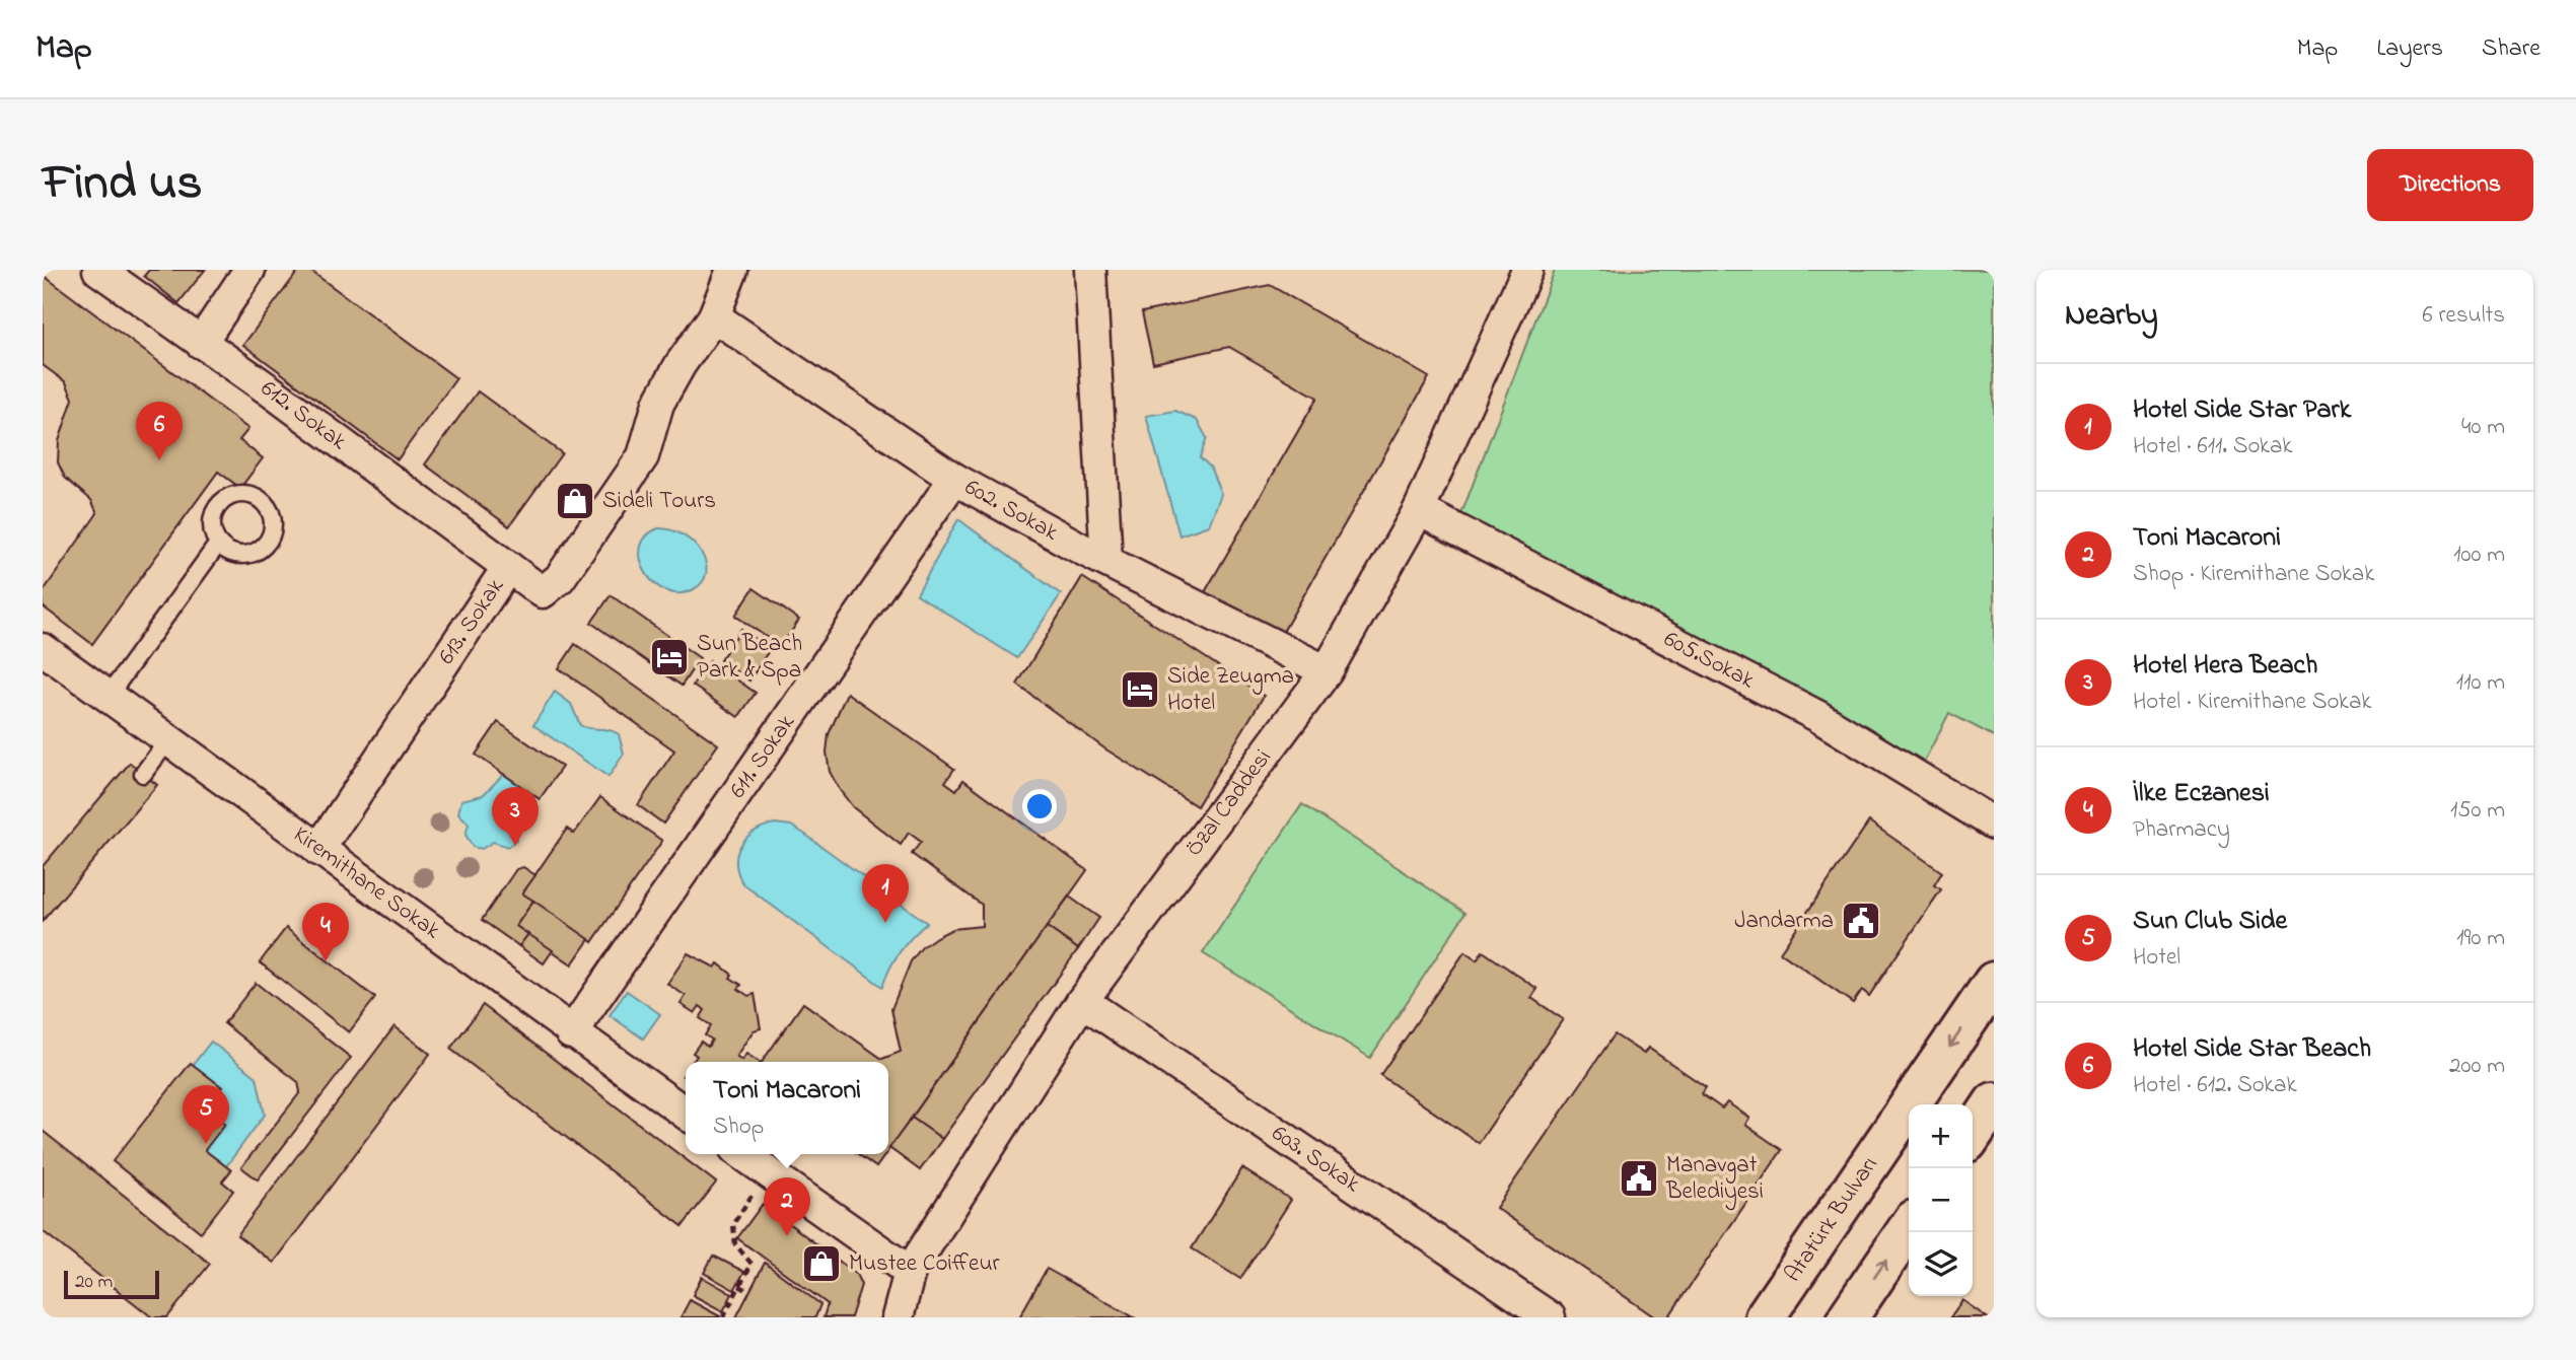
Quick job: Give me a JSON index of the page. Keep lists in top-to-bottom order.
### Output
{
  "streets": {
    "main road": ["Atatürk Bulvarı"],
    "street": [
      "612. Sokak",
      "602. Sokak",
      "613. Sokak",
      "605.Sokak",
      "611. Sokak",
      "Özal Caddesi",
      "Kiremithane Sokak",
      "603. Sokak"
    ]
  },
  "crossings": [
    ["612. Sokak", "613. Sokak"],
    ["602. Sokak", "613. Sokak"],
    ["602. Sokak", "611. Sokak"],
    ["602. Sokak", "Özal Caddesi"],
    ["613. Sokak", "Kiremithane Sokak"],
    ["605.Sokak", "Özal Caddesi"],
    ["611. Sokak", "Kiremithane Sokak"],
    ["Özal Caddesi", "603. Sokak"]
  ],
  "places": {
    "shop": ["Sideli Tours", "Mustee Coiffeur"],
    "hotel": ["Sun Beach Park & Spa", "Side Zeugma Hotel"],
    "public building": ["Jandarma", "Manavgat Belediyesi"]
  },
  "scale_bar": "20 m",
  "page": {
    "header": "Map",
    "nav": ["Map", "Layers", "Share"],
    "title": "Find us",
    "buttons": "Directions",
    "heading": ["Nearby", "6 results"],
    "list": [
      {
        "mark": "1",
        "name": "Hotel Side Star Park",
        "note": "Hotel · 611. Sokak",
        "value": "40 m"
      },
      {
        "mark": "2",
        "name": "Toni Macaroni",
        "note": "Shop · Kiremithane Sokak",
        "value": "100 m"
      },
      {
        "mark": "3",
        "name": "Hotel Hera Beach",
        "note": "Hotel · Kiremithane Sokak",
        "value": "110 m"
      },
      {
        "mark": "4",
        "name": "İlke Eczanesi",
        "note": "Pharmacy",
        "value": "150 m"
      },
      {
        "mark": "5",
        "name": "Sun Club Side",
        "note": "Hotel",
        "value": "190 m"
      },
      {
        "mark": "6",
        "name": "Hotel Side Star Beach",
        "note": "Hotel · 612. Sokak",
        "value": "200 m"
      }
    ],
    "pins": [
      "6",
      "3",
      "1",
      "4",
      "5",
      "2"
    ],
    "popup": ["Toni Macaroni", "Shop"],
    "map_buttons": ["+", "−"],
    "scale": "20 m"
  }
}
